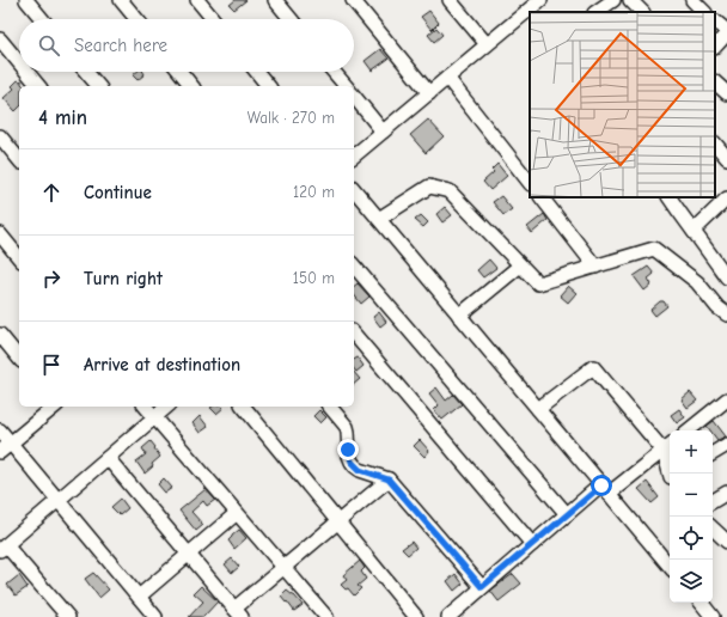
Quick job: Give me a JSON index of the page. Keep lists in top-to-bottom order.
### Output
{
  "page": {
    "search": "Search here",
    "heading": ["4 min", "Walk · 270 m"],
    "list": [
      ["Continue", "120 m"],
      ["Turn right", "150 m"],
      "Arrive at destination"
    ],
    "map_buttons": ["+", "−"]
  }
}
